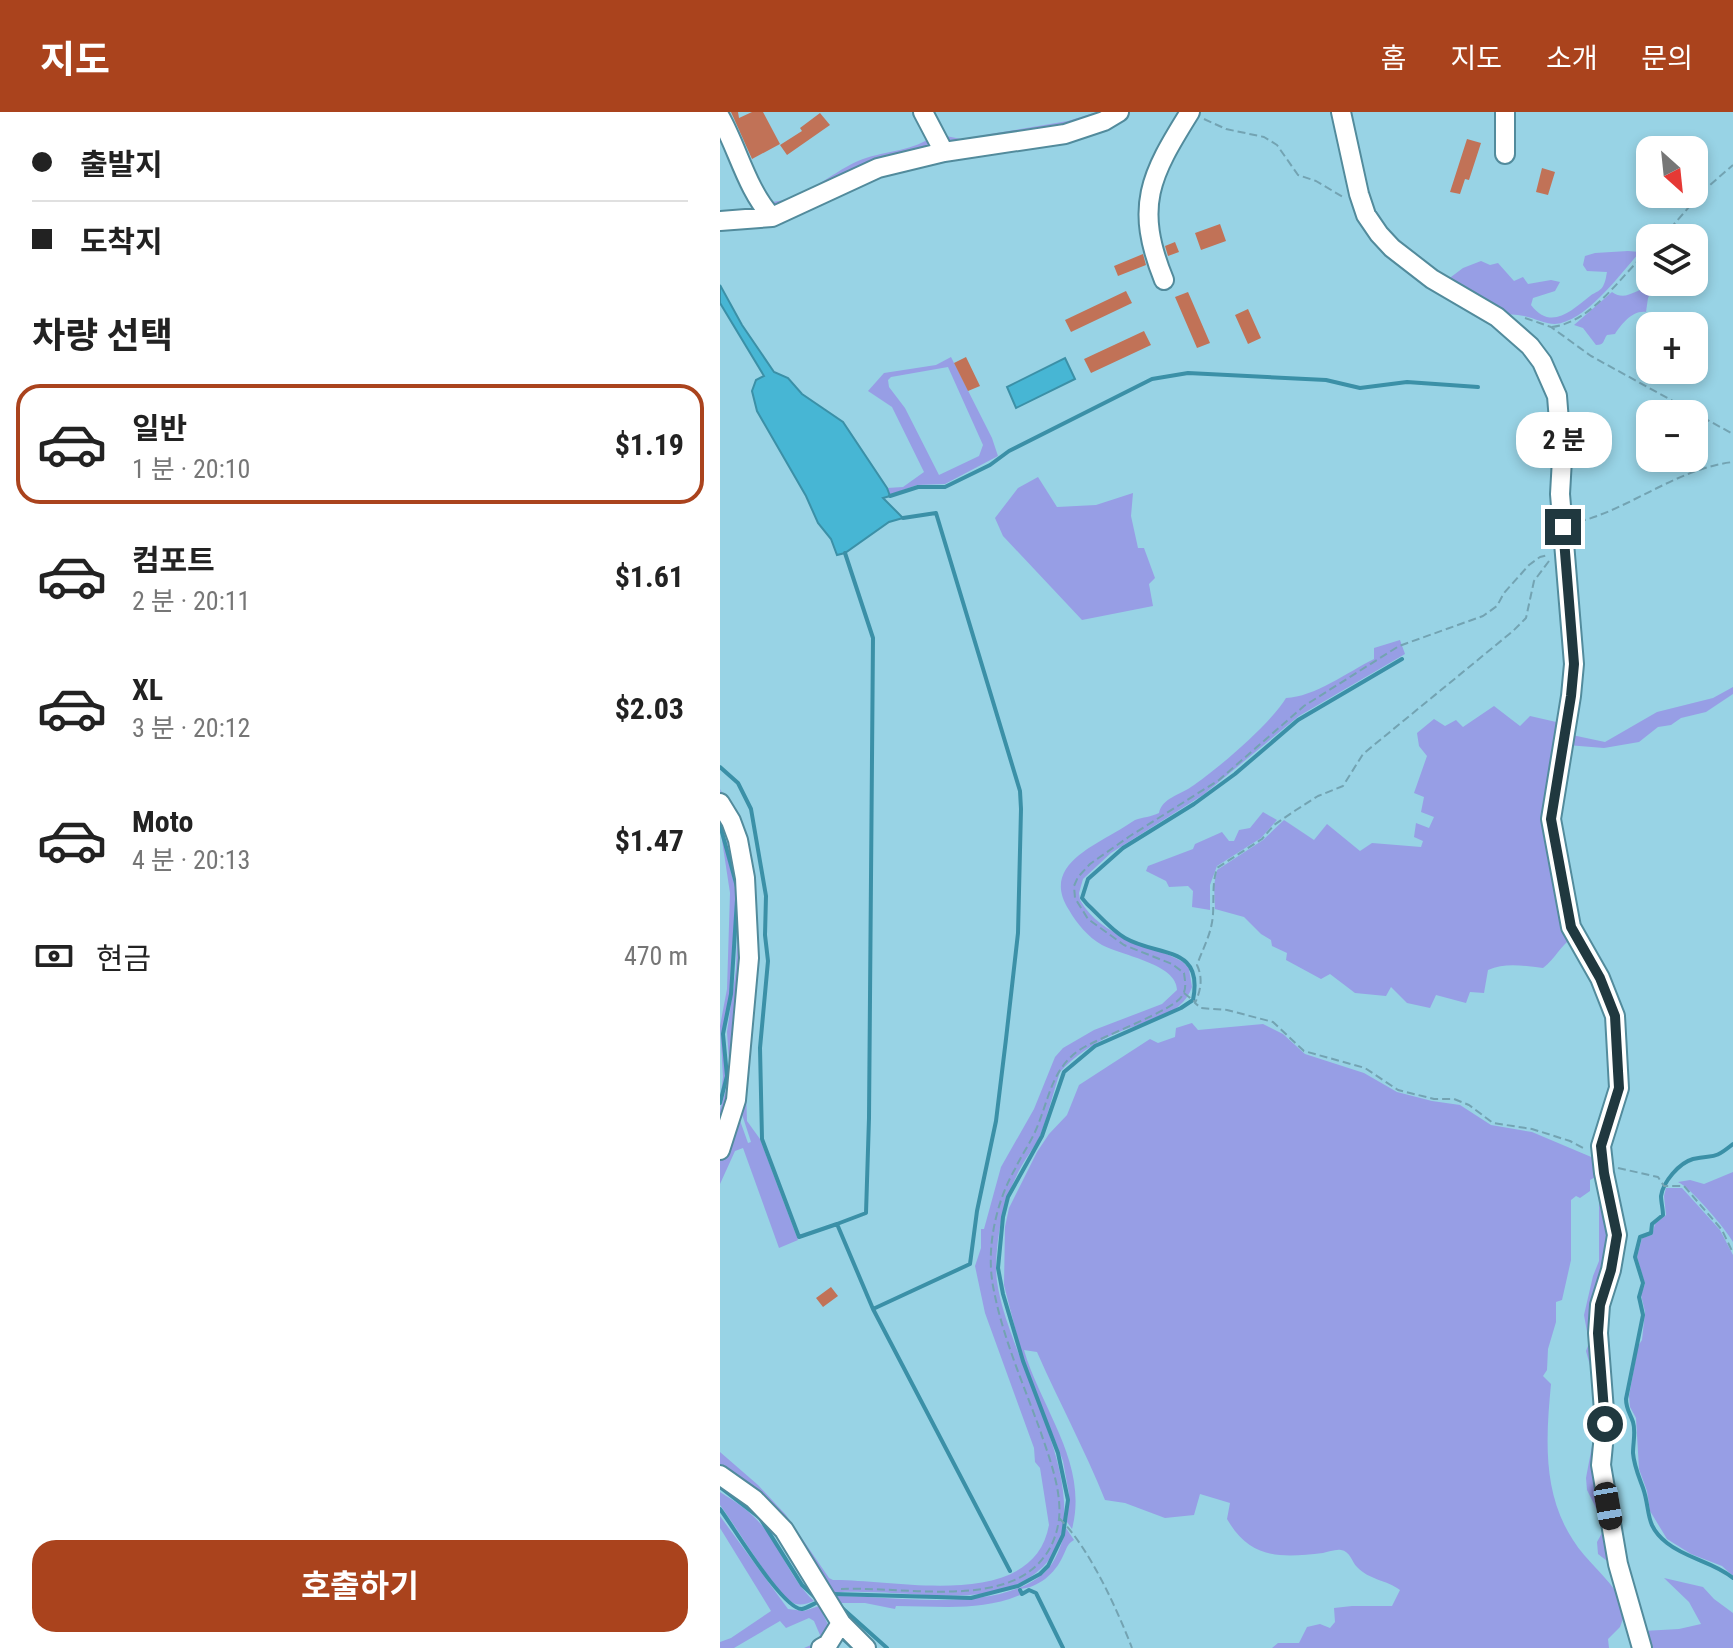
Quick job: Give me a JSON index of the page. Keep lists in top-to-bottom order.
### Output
{
  "north": "bottom right",
  "page": {
    "header": "지도",
    "nav": [
      "홈",
      "지도",
      "소개",
      "문의"
    ],
    "banner": ["출발지", "도착지"],
    "map_buttons": ["+", "−"],
    "heading": "차량 선택",
    "list": [
      {
        "name": "일반",
        "note": "1 분 · 20:10",
        "value": "$1.19"
      },
      {
        "name": "컴포트",
        "note": "2 분 · 20:11",
        "value": "$1.61"
      },
      {
        "name": "XL",
        "note": "3 분 · 20:12",
        "value": "$2.03"
      },
      {
        "name": "Moto",
        "note": "4 분 · 20:13",
        "value": "$1.47"
      }
    ],
    "bubble": "2 분",
    "pay": ["현금", "470 m"],
    "buttons": "호출하기"
  }
}
